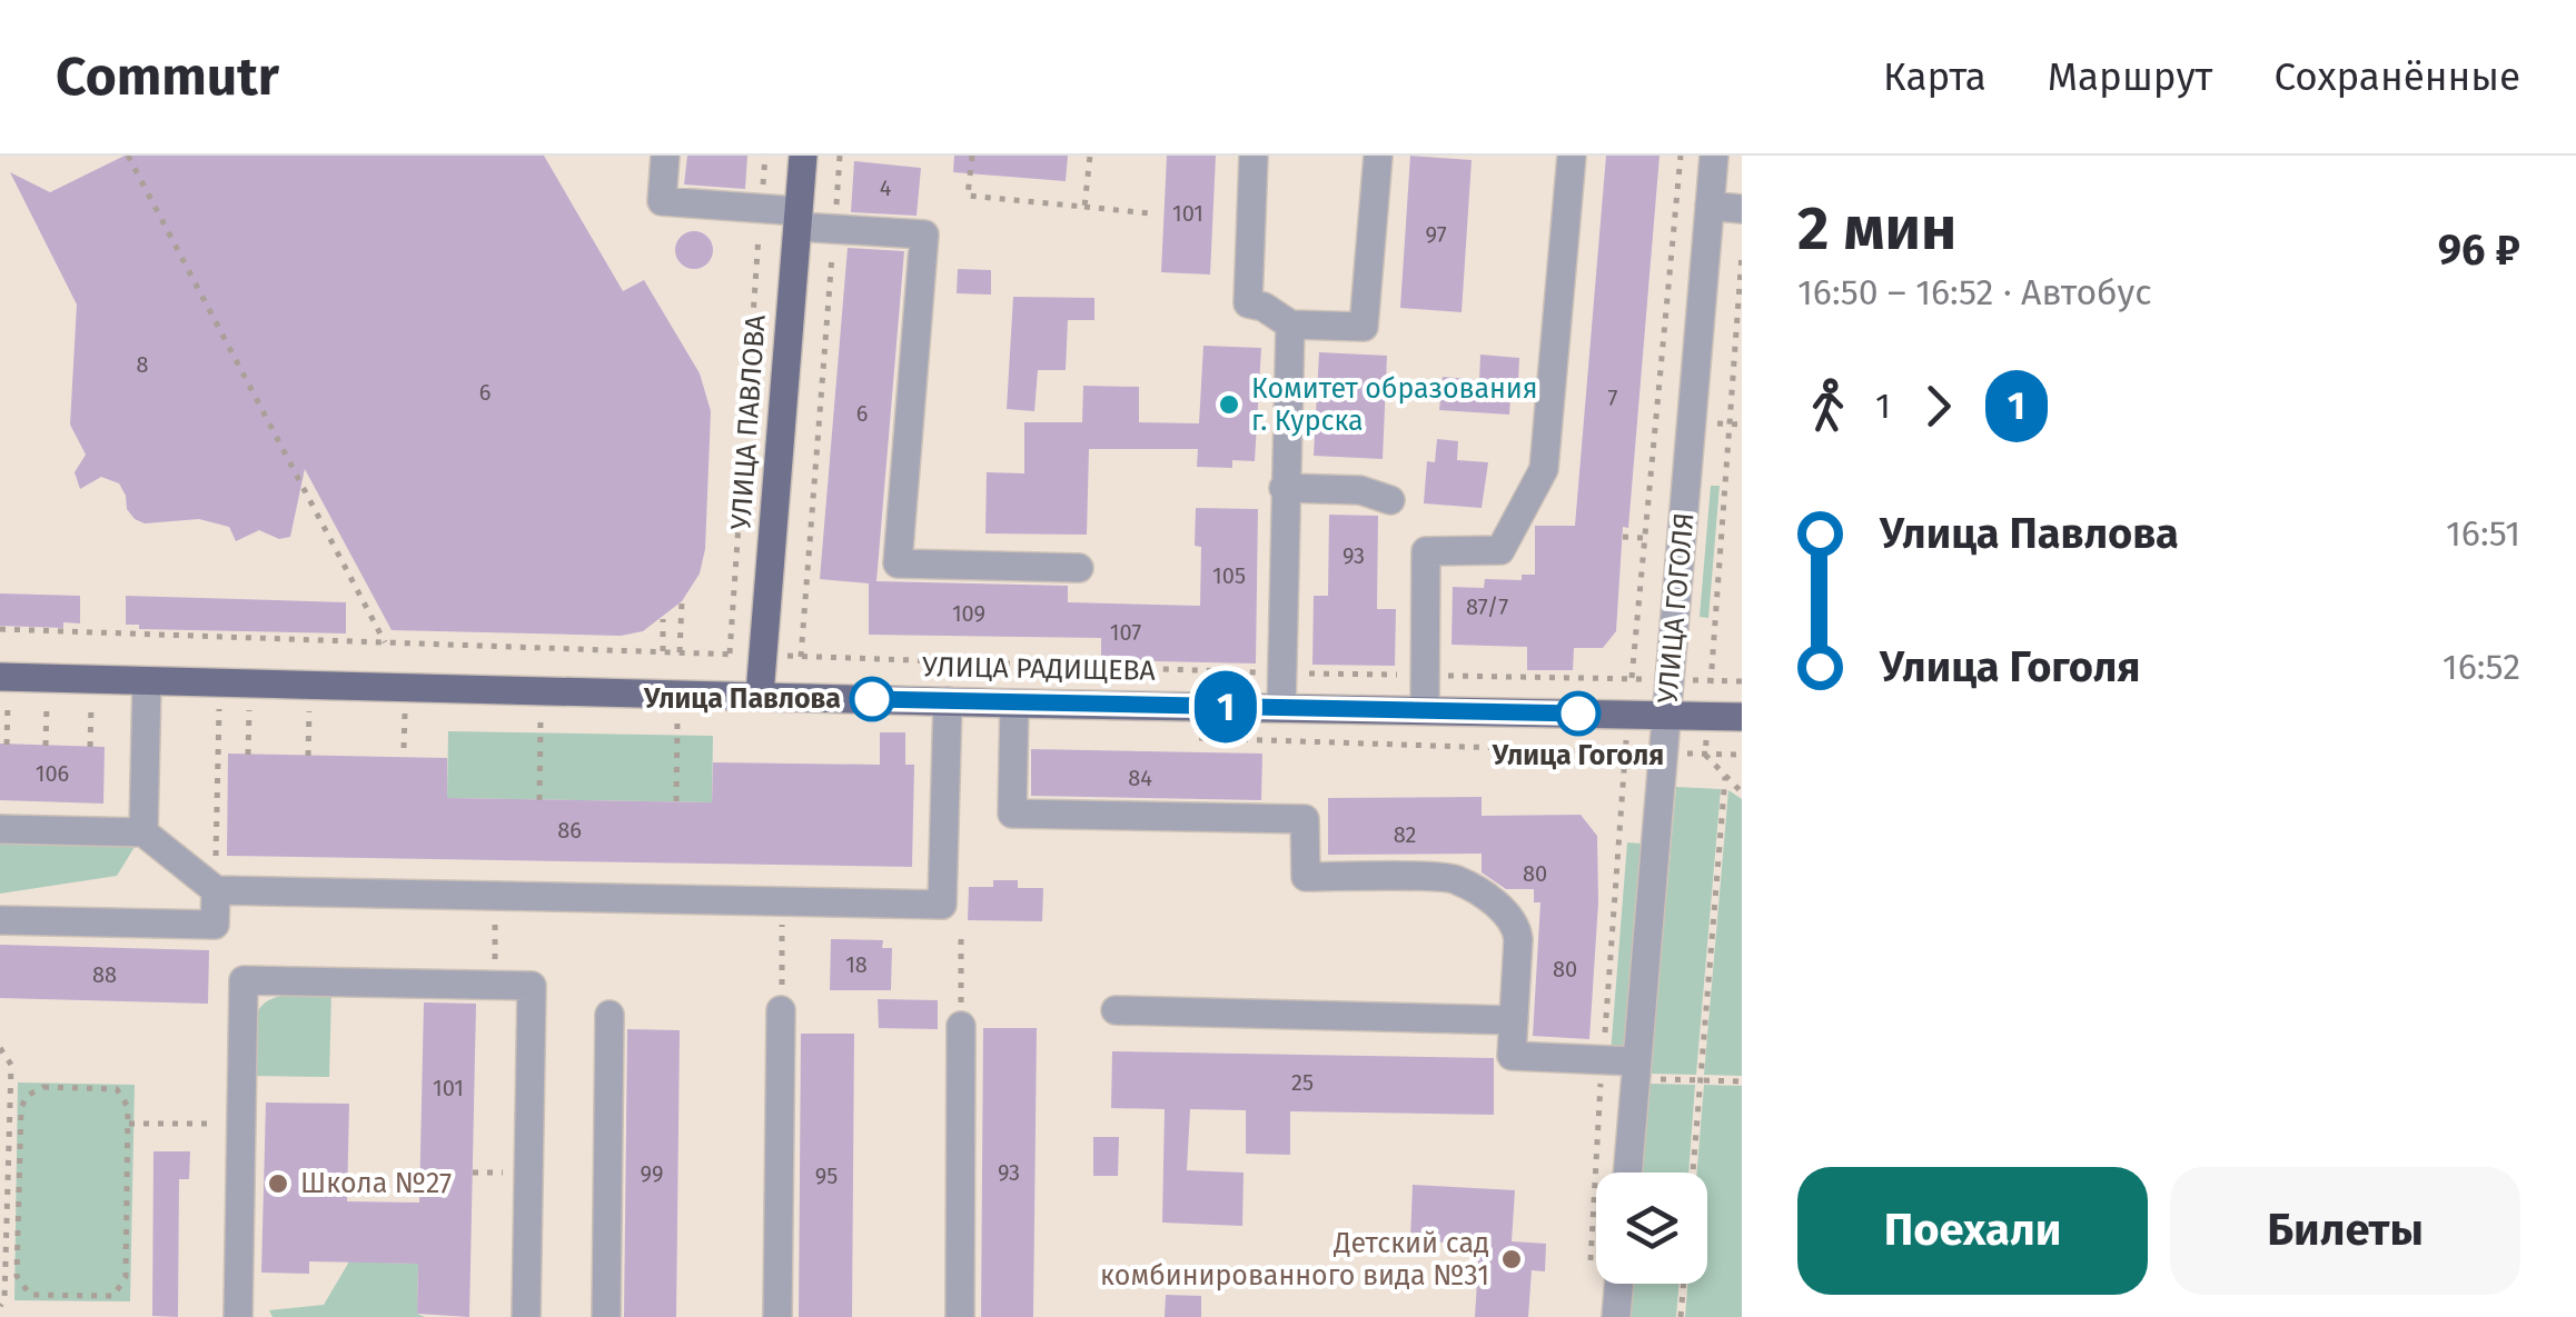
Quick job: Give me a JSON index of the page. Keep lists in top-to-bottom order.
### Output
{
  "streets": {
    "main road": ["УЛИЦА ПАВЛОВА", "УЛИЦА РАДИЩЕВА"],
    "street": ["УЛИЦА ГОГОЛЯ"]
  },
  "crossings": [
    ["УЛИЦА ПАВЛОВА", "УЛИЦА РАДИЩЕВА"],
    ["УЛИЦА ГОГОЛЯ", "УЛИЦА РАДИЩЕВА"]
  ],
  "places": [
    "Комитет образования г. Курска",
    "Улица Павлова",
    "Улица Гоголя",
    "Школа №27",
    "Детский сад комбинированного вида №31"
  ],
  "lines": ["bus line 1"],
  "house_numbers": [
    "4",
    "101",
    "97",
    "8",
    "6",
    "7",
    "6",
    "93",
    "105",
    "87/7",
    "109",
    "107",
    "106",
    "84",
    "86",
    "82",
    "80",
    "18",
    "80",
    "88",
    "25",
    "101",
    "93",
    "99",
    "95"
  ],
  "page": {
    "header": "Commutr",
    "nav": ["Карта", "Маршрут", "Сохранённые"],
    "on_map": "1",
    "heading": ["2 мин", "16:50 – 16:52 · Автобус", "96 ₽"],
    "legs": ["1", "1"],
    "list": [
      {
        "name": "Улица Павлова",
        "value": "16:51"
      },
      {
        "name": "Улица Гоголя",
        "value": "16:52"
      }
    ],
    "buttons": ["Поехали", "Билеты"]
  }
}
